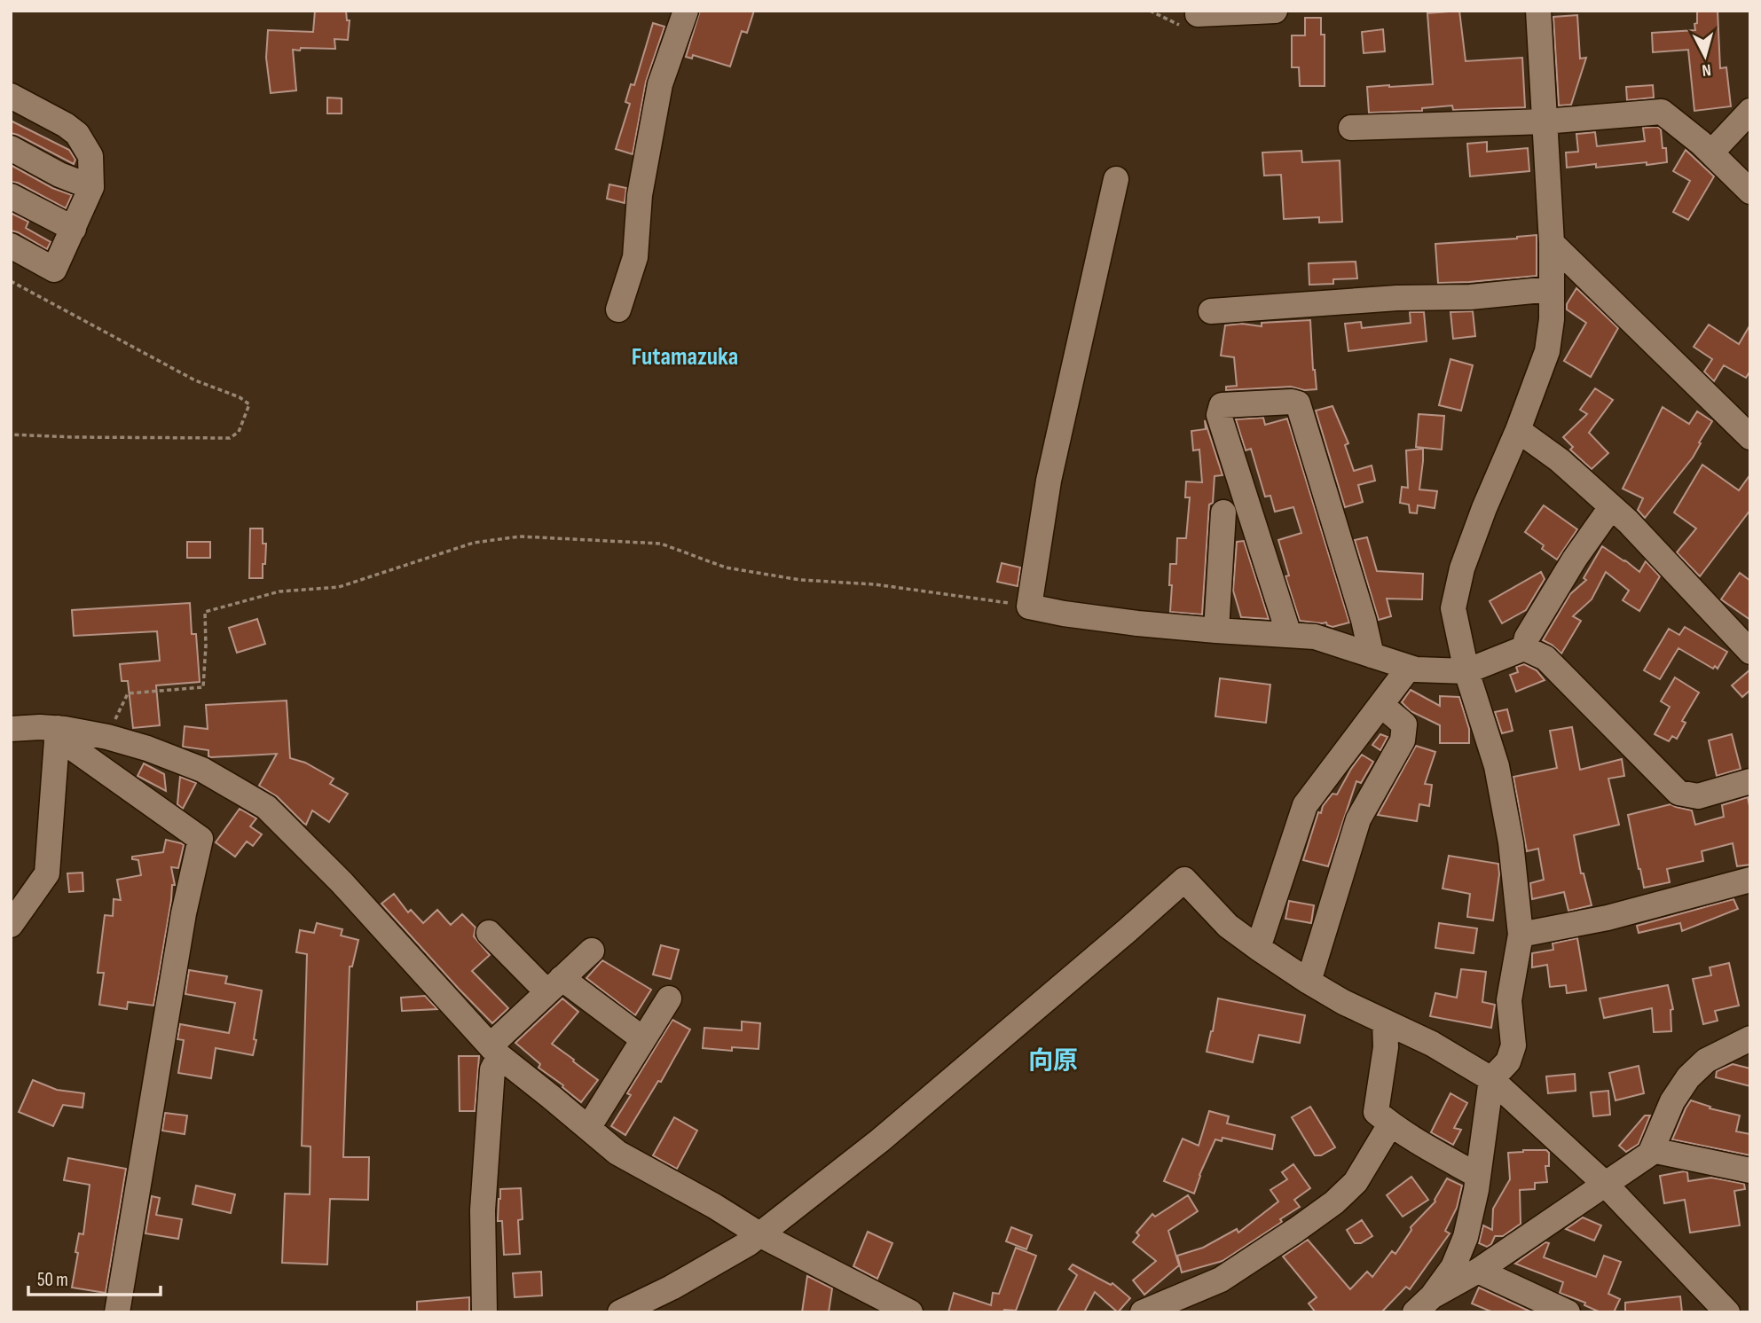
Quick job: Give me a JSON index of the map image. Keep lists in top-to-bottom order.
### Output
{
  "districts": ["Futamazuka", "向原"],
  "scale_bar": "50 m",
  "north": "bottom"
}
